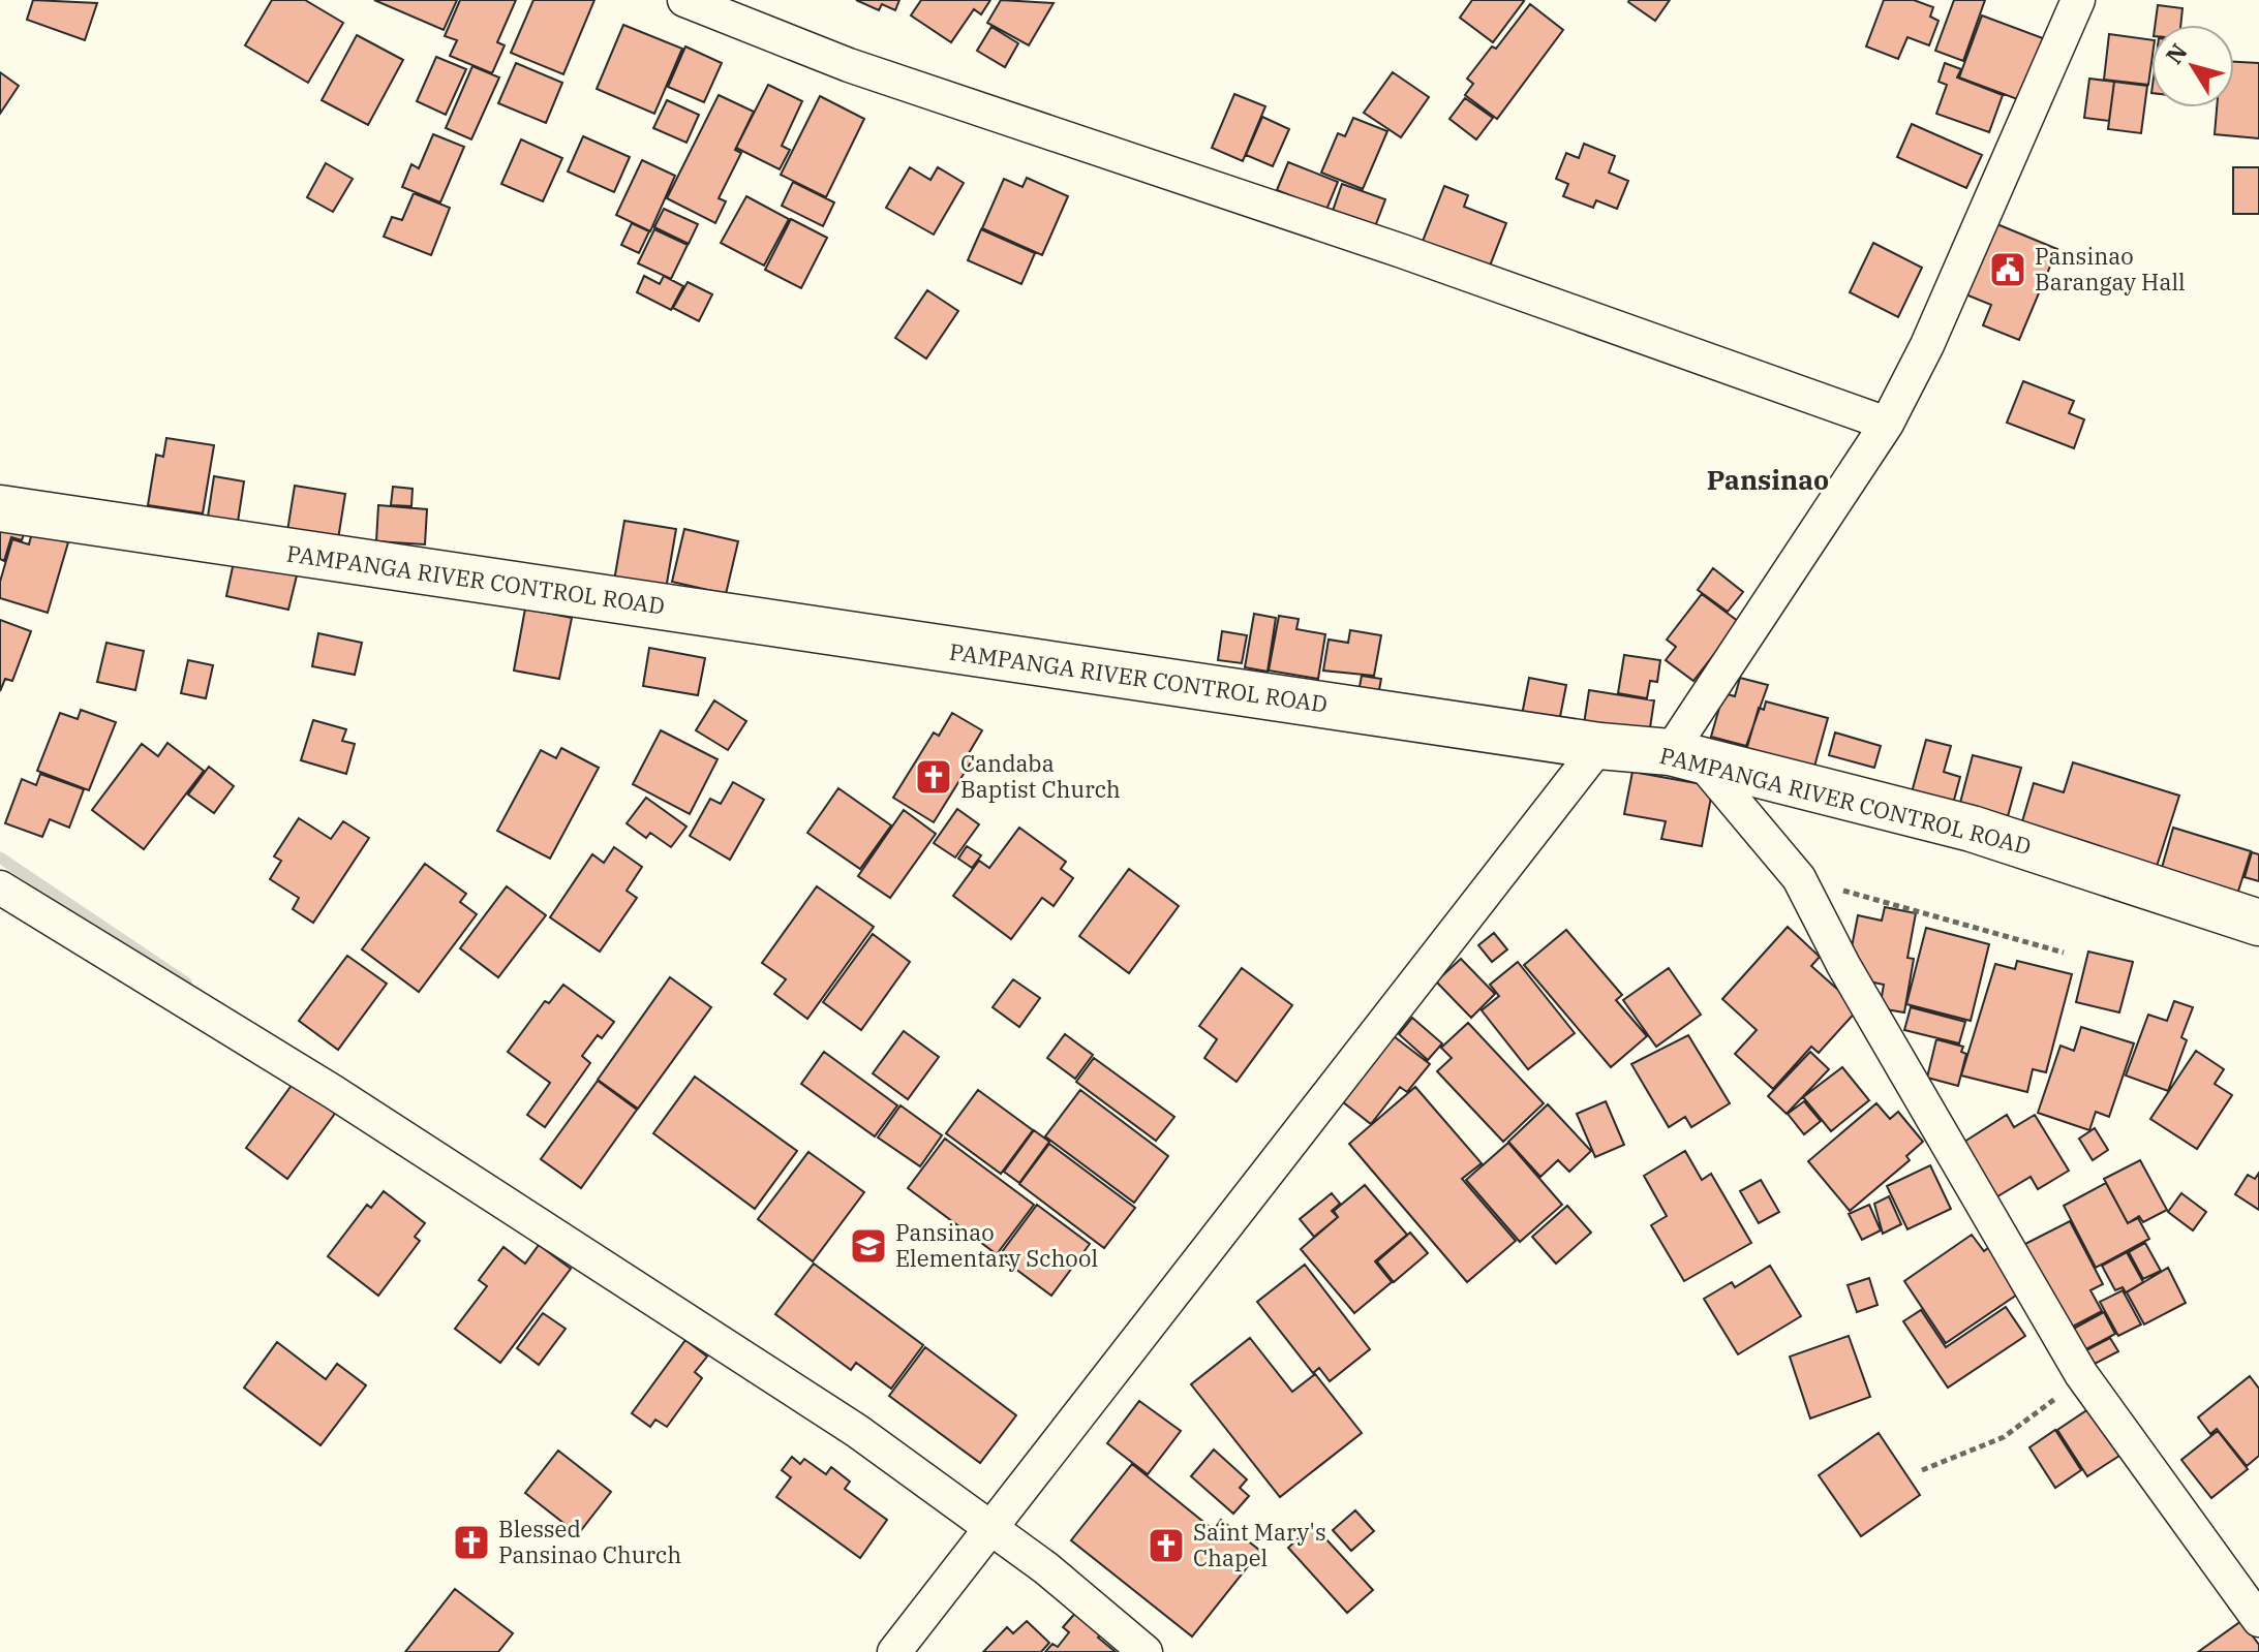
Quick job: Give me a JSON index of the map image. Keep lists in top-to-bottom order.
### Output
{
  "streets": {
    "main road": ["PAMPANGA RIVER CONTROL ROAD"]
  },
  "districts": ["Pansinao"],
  "places": {
    "public building": ["Pansinao Barangay Hall"],
    "church": ["Candaba Baptist Church", "Blessed Pansinao Church", "Saint Mary's Chapel"],
    "school or university": ["Pansinao Elementary School"]
  },
  "north": "top left"
}
